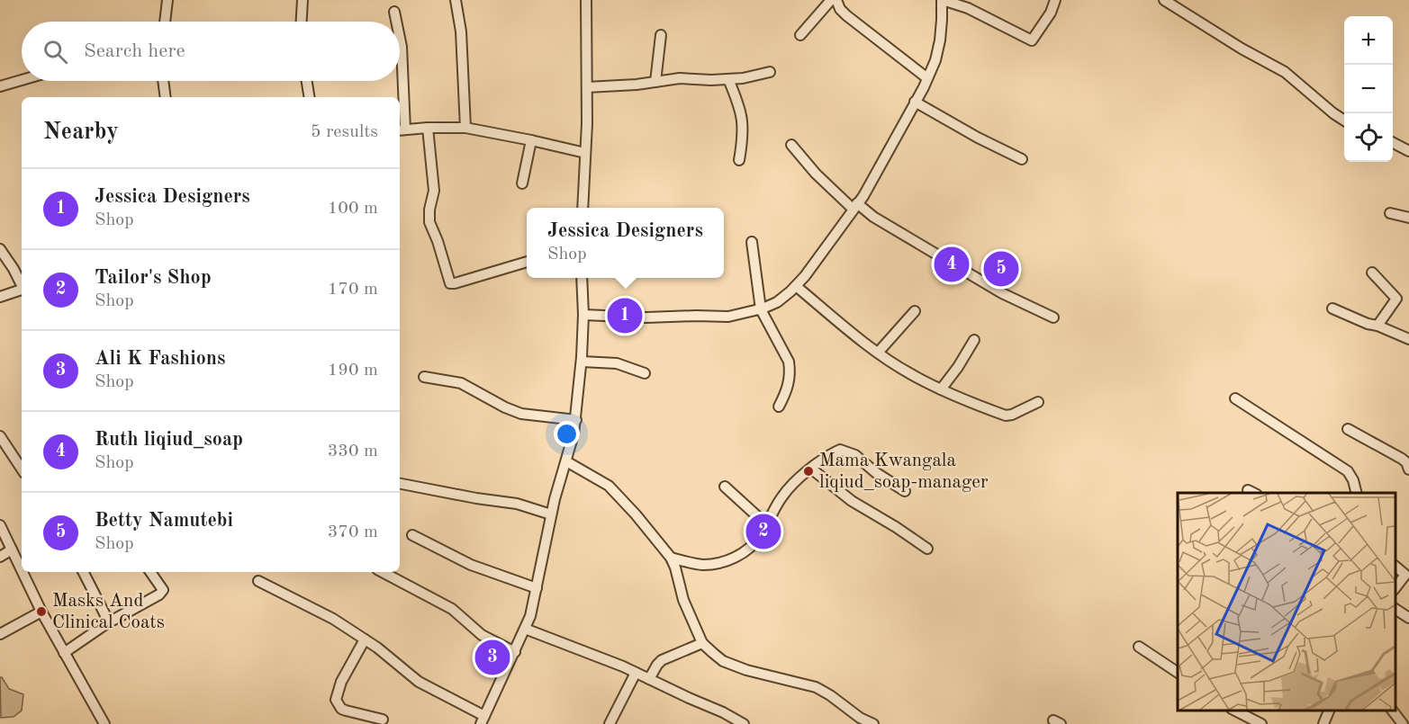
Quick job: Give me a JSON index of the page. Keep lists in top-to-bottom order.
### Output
{
  "places": ["Mama Kwangala liqiud_soap-manager", "Masks And Clinical Coats"],
  "page": {
    "map_buttons": ["+", "−"],
    "search": "Search here",
    "heading": ["Nearby", "5 results"],
    "list": [
      {
        "mark": "1",
        "name": "Jessica Designers",
        "note": "Shop",
        "value": "100 m"
      },
      {
        "mark": "2",
        "name": "Tailor's Shop",
        "note": "Shop",
        "value": "170 m"
      },
      {
        "mark": "3",
        "name": "Ali K Fashions",
        "note": "Shop",
        "value": "190 m"
      },
      {
        "mark": "4",
        "name": "Ruth liqiud_soap",
        "note": "Shop",
        "value": "330 m"
      },
      {
        "mark": "5",
        "name": "Betty Namutebi",
        "note": "Shop",
        "value": "370 m"
      }
    ],
    "popup": ["Jessica Designers", "Shop"],
    "pins": [
      "4",
      "5",
      "1",
      "2",
      "3"
    ]
  }
}
